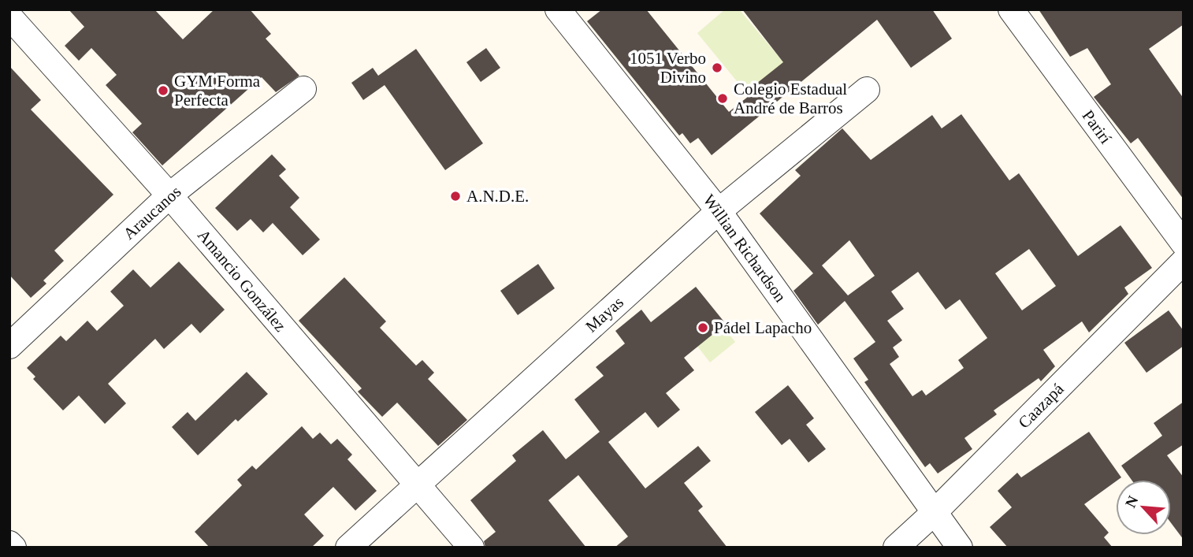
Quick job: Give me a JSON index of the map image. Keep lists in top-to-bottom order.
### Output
{
  "streets": {
    "street": [
      "Parirí",
      "Araucanos",
      "Willian Richardson",
      "Amancio González",
      "Mayas",
      "Caazapá"
    ]
  },
  "crossings": [
    ["Araucanos", "Amancio González"],
    ["Willian Richardson", "Mayas"],
    ["Willian Richardson", "Caazapá"],
    ["Amancio González", "Mayas"]
  ],
  "places": [
    "1051 Verbo Divino",
    "GYM Forma Perfecta",
    "Colegio Estadual André de Barros",
    "A.N.D.E.",
    "Pádel Lapacho"
  ],
  "north": "top left"
}
